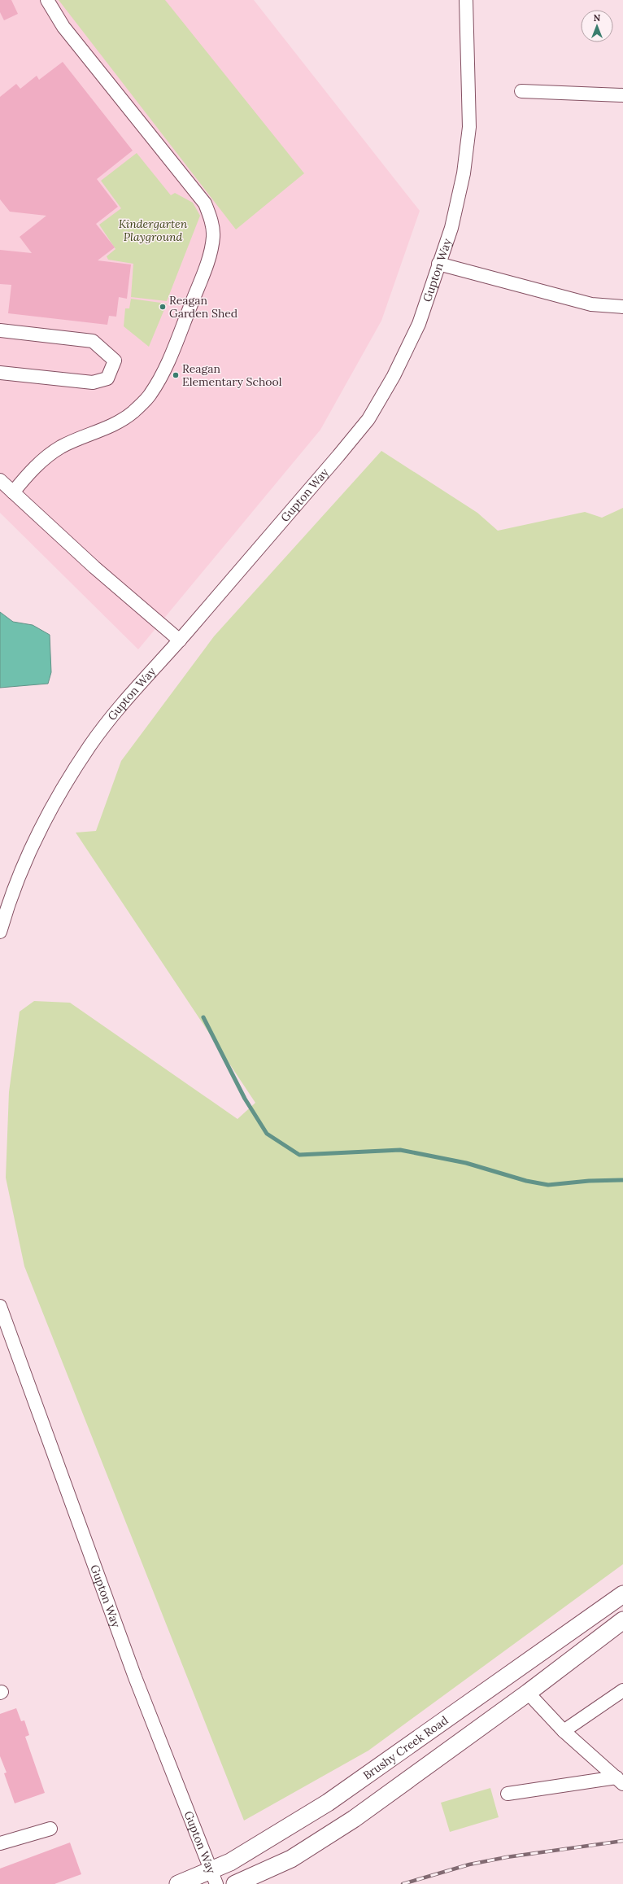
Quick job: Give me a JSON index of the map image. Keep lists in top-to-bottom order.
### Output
{
  "streets": {
    "main road": ["Brushy Creek Road"],
    "street": ["Gupton Way"]
  },
  "crossings": [
    ["Gupton Way", "Brushy Creek Road"]
  ],
  "parks": ["Kindergarten Playground"],
  "places": ["Reagan Garden Shed", "Reagan Elementary School"],
  "north": "top"
}
